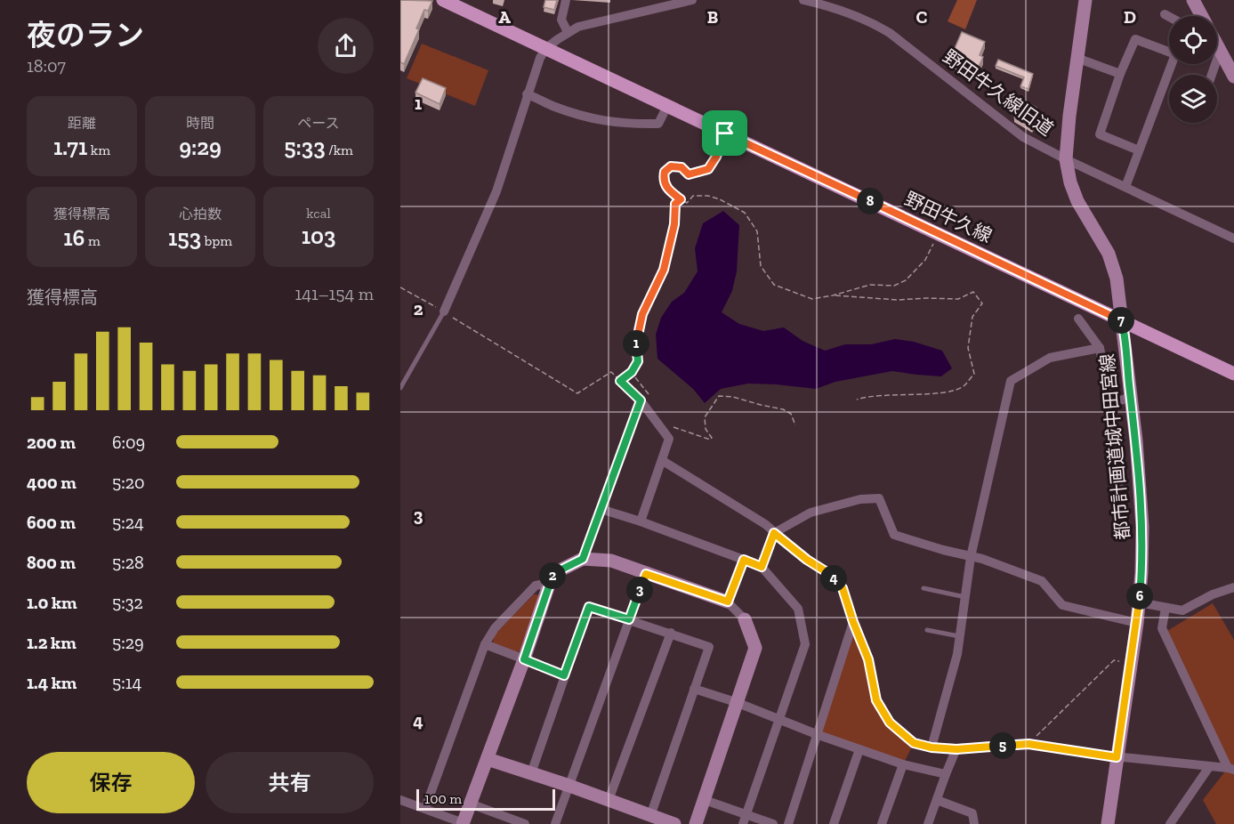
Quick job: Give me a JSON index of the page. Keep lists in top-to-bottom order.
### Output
{
  "streets": {
    "main road": ["野田牛久線"],
    "street": ["野田牛久線旧道", "都市計画道城中田宮線"]
  },
  "crossings": [
    ["野田牛久線旧道", "都市計画道城中田宮線"],
    ["野田牛久線", "都市計画道城中田宮線"]
  ],
  "scale_bar": "100 m",
  "page": {
    "heading": ["夜のラン", "18:07"],
    "stats": [
      ["距離", "1.71 km"],
      ["時間", "9:29"],
      ["ペース", "5:33 /km"],
      ["獲得標高", "16 m"],
      ["心拍数", "153 bpm"],
      ["kcal", "103"]
    ],
    "pins": [
      "8",
      "7",
      "1",
      "2",
      "4",
      "3",
      "6",
      "5"
    ],
    "chart": ["獲得標高", "141–154 m"],
    "list": [
      {
        "name": "200 m",
        "note": "6:09"
      },
      {
        "name": "400 m",
        "note": "5:20"
      },
      {
        "name": "600 m",
        "note": "5:24"
      },
      {
        "name": "800 m",
        "note": "5:28"
      },
      {
        "name": "1.0 km",
        "note": "5:32"
      },
      {
        "name": "1.2 km",
        "note": "5:29"
      },
      {
        "name": "1.4 km",
        "note": "5:14"
      }
    ],
    "buttons": ["保存", "共有"],
    "scale": "100 m"
  },
  "grid": {
    "columns": [
      "A",
      "B",
      "C",
      "D"
    ],
    "rows": [
      "1",
      "2",
      "3",
      "4"
    ]
  }
}
